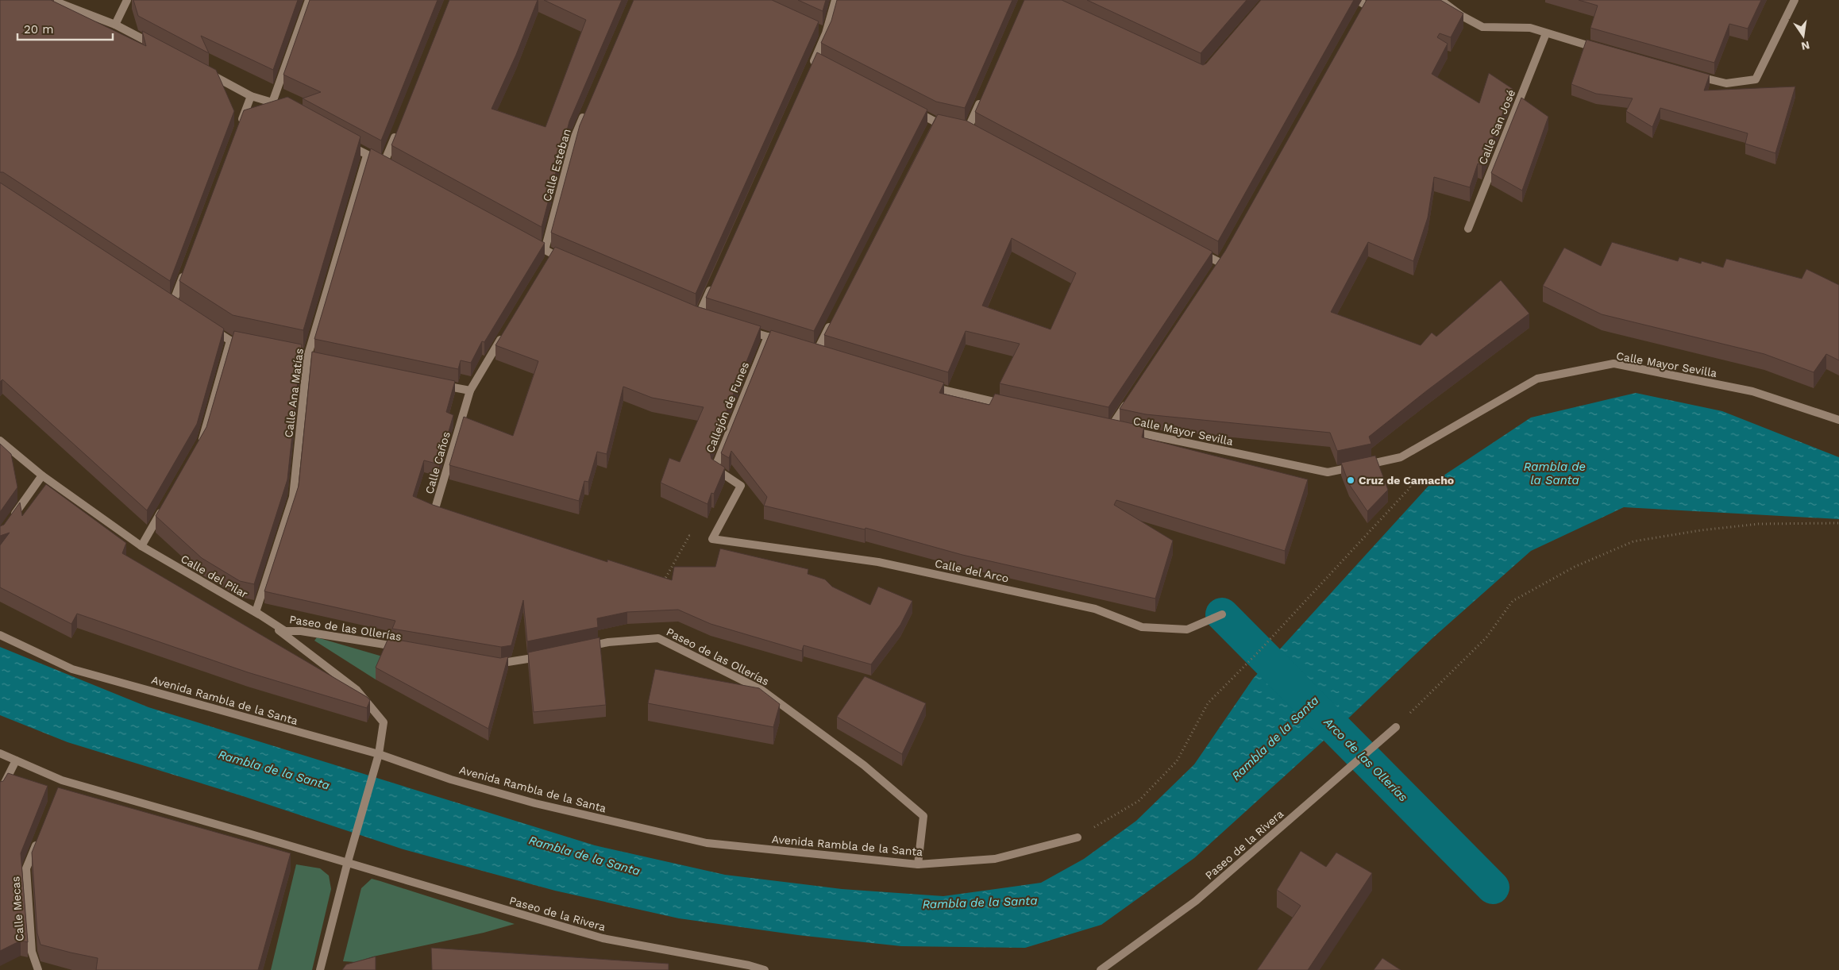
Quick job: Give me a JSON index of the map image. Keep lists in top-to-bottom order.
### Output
{
  "streets": {
    "street": [
      "Calle San José",
      "Calle Esteban",
      "Calle Mayor Sevilla",
      "Calle Ana Matías",
      "Callejón de Funes",
      "Calle Caños",
      "Calle del Arco",
      "Calle del Pilar",
      "Paseo de las Ollerías",
      "Avenida Rambla de la Santa",
      "Paseo de la Rivera",
      "Calle Mecas"
    ]
  },
  "crossings": [
    ["Calle Ana Matías", "Calle del Pilar"],
    ["Calle Ana Matías", "Paseo de las Ollerías"],
    ["Callejón de Funes", "Calle del Arco"],
    ["Calle del Pilar", "Paseo de las Ollerías"],
    ["Calle del Pilar", "Avenida Rambla de la Santa"],
    ["Calle del Pilar", "Paseo de la Rivera"],
    ["Paseo de las Ollerías", "Avenida Rambla de la Santa"]
  ],
  "water": ["Rambla de la Santa", "Arco de las Ollerías"],
  "places": ["Cruz de Camacho"],
  "scale_bar": "20 m",
  "north": "bottom"
}
